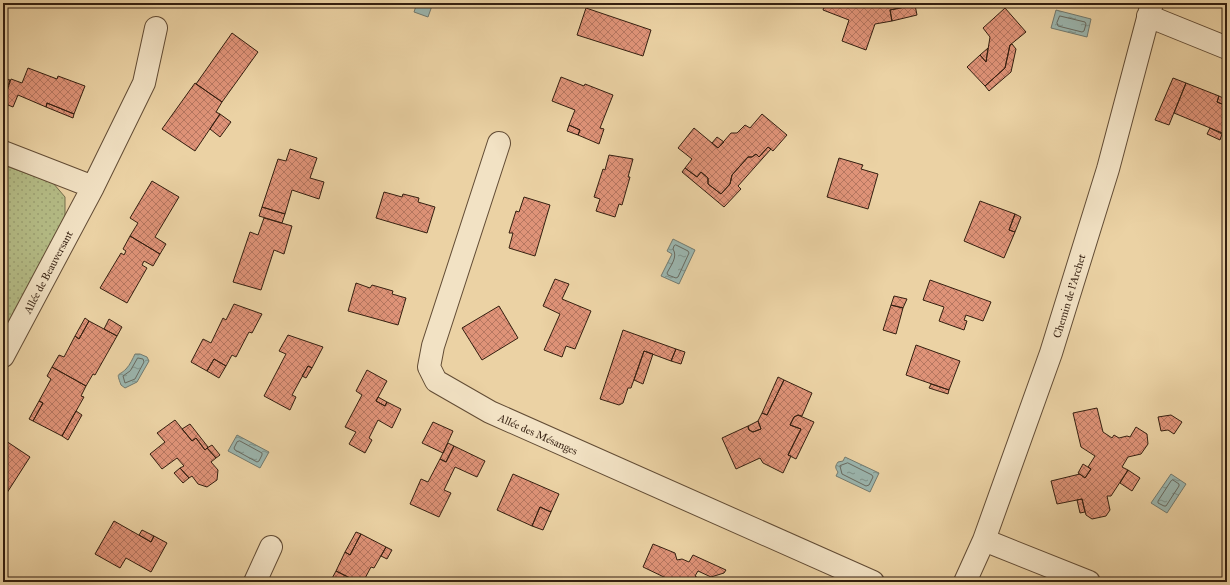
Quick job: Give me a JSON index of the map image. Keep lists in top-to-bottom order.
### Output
{
  "streets": {
    "street": ["Allée de Beauversant", "Chemin de l'Archet", "Allée des Mésanges"]
  }
}
